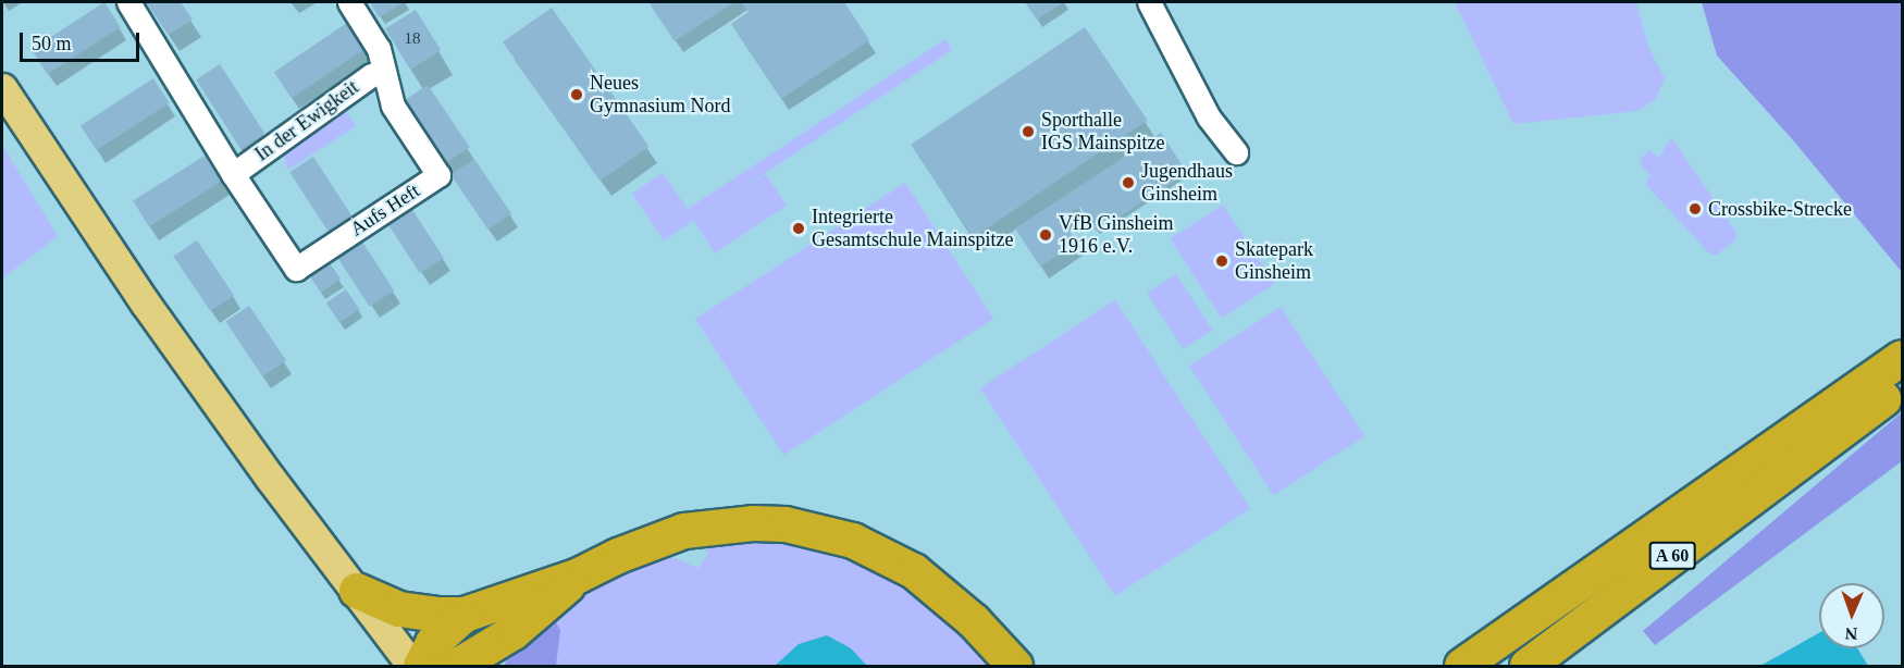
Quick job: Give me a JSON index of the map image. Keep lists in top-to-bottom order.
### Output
{
  "streets": {
    "highway": ["A 60"],
    "street": ["In der Ewigkeit", "Aufs Heft"]
  },
  "crossings": [
    ["In der Ewigkeit", "Aufs Heft"]
  ],
  "places": [
    "Neues Gymnasium Nord",
    "Sporthalle IGS Mainspitze",
    "Jugendhaus Ginsheim",
    "Crossbike-Strecke",
    "Integrierte Gesamtschule Mainspitze",
    "VfB Ginsheim 1916 e.V.",
    "Skatepark Ginsheim"
  ],
  "house_numbers": ["18"],
  "scale_bar": "50 m",
  "north": "bottom"
}
